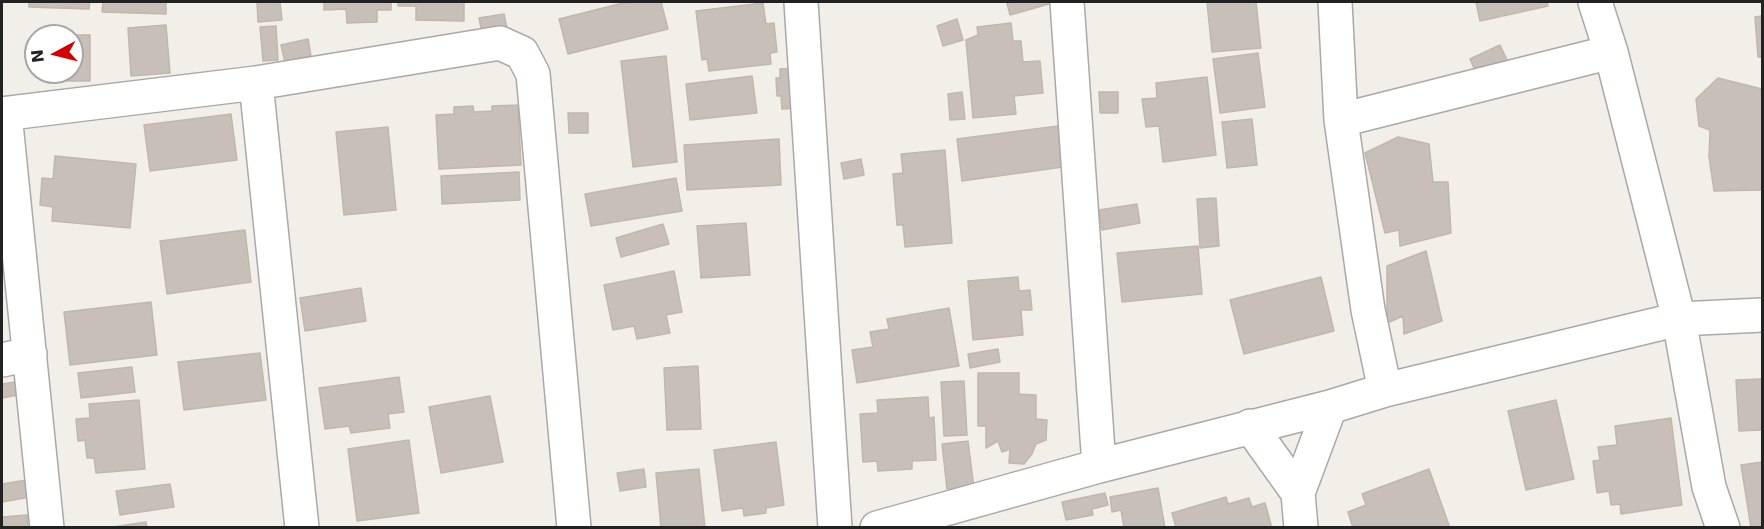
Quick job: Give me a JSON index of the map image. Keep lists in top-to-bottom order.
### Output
{
  "north": "left"
}
